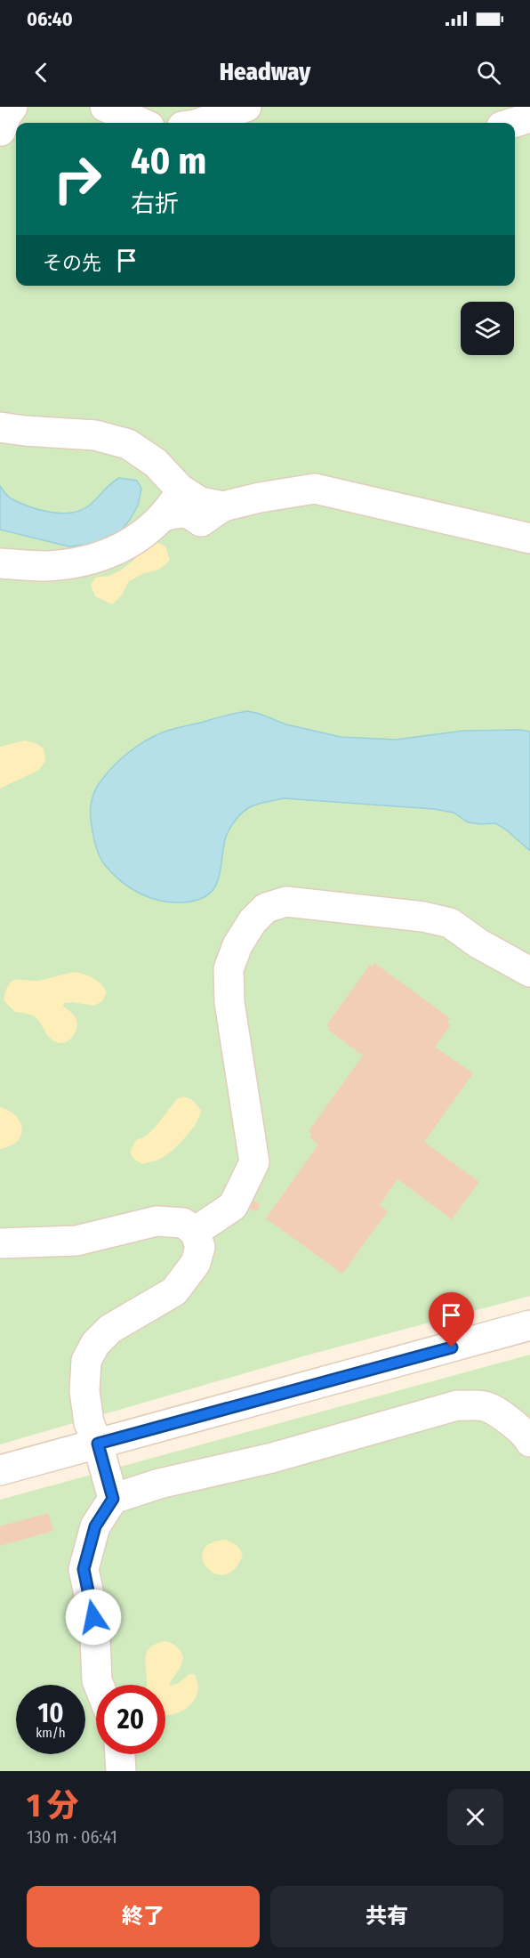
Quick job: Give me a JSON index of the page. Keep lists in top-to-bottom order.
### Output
{
  "page": {
    "status": "06:40",
    "header": "Headway",
    "turn": ["40 m", "右折"],
    "then": "その先",
    "speed": "10 km/h",
    "limit": "20",
    "heading": ["1 分", "130 m · 06:41"],
    "buttons": ["終了", "共有"]
  }
}
